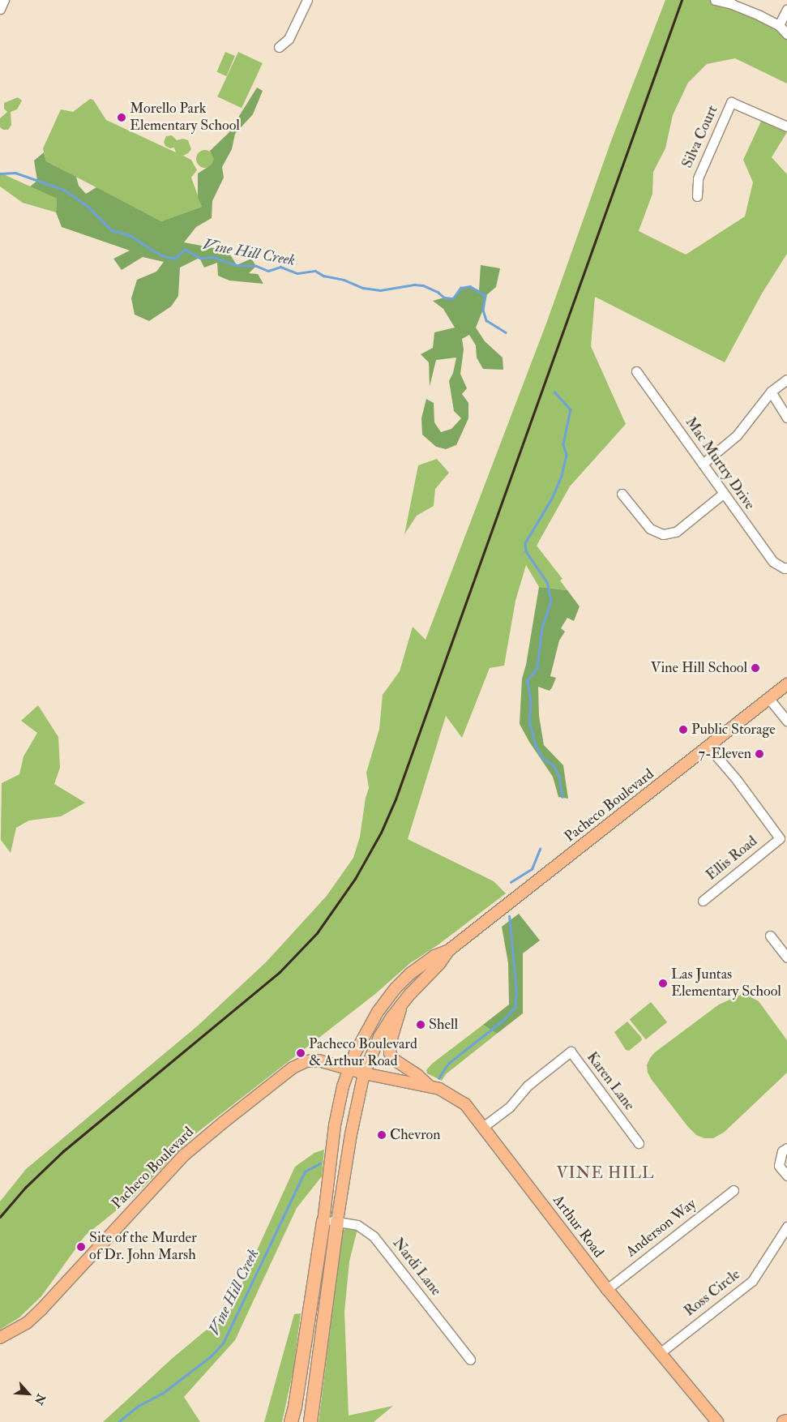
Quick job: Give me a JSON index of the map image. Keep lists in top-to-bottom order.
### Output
{
  "streets": {
    "main road": ["Pacheco Boulevard", "Arthur Road"],
    "street": [
      "Silva Court",
      "Mac Murtry Drive",
      "Ellis Road",
      "Karen Lane",
      "Anderson Way",
      "Nardi Lane",
      "Ross Circle"
    ]
  },
  "crossings": [
    ["Pacheco Boulevard", "Ellis Road"],
    ["Pacheco Boulevard", "Arthur Road"],
    ["Pacheco Boulevard", "Nardi Lane"],
    ["Karen Lane", "Arthur Road"],
    ["Arthur Road", "Anderson Way"],
    ["Arthur Road", "Ross Circle"]
  ],
  "districts": ["VINE HILL"],
  "water": ["Vine Hill Creek"],
  "places": [
    "Morello Park Elementary School",
    "Vine Hill School",
    "Public Storage",
    "7-Eleven",
    "Las Juntas Elementary School",
    "Shell",
    "Pacheco Boulevard & Arthur Road",
    "Chevron",
    "Site of the Murder of Dr. John Marsh"
  ],
  "north": "bottom right"
}
